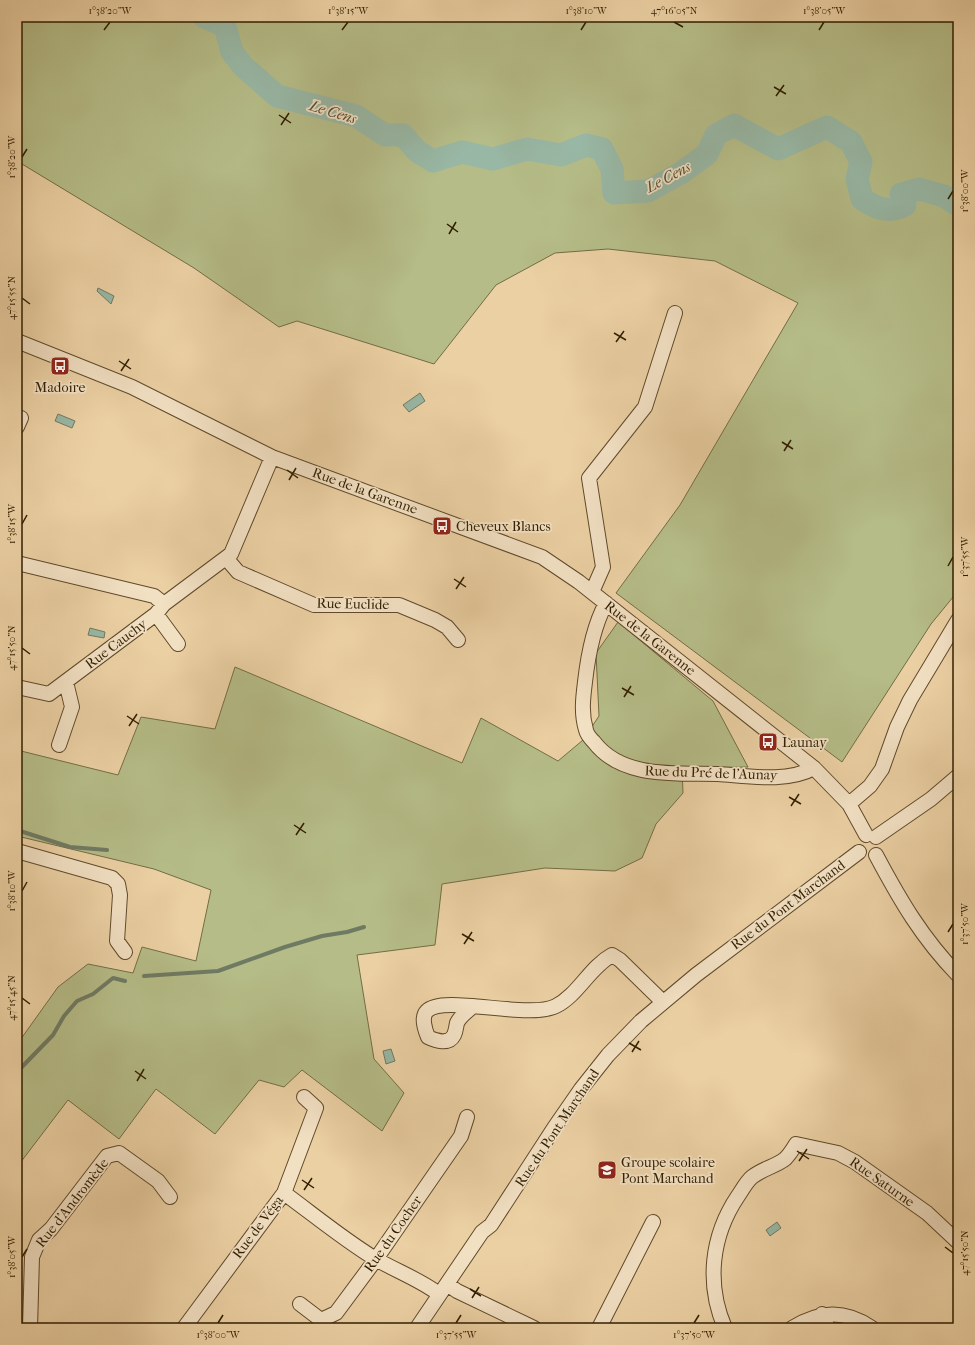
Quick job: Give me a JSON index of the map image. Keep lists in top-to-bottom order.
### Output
{
  "streets": {
    "street": [
      "Rue de la Garenne",
      "Rue Euclide",
      "Rue Cauchy",
      "Rue du Pré de l'Aunay",
      "Rue du Pont Marchand",
      "Rue Saturne",
      "Rue d'Andromède",
      "Rue de Véga",
      "Rue du Cocher"
    ]
  },
  "crossings": [
    ["Rue de la Garenne", "Rue du Pré de l'Aunay"],
    ["Rue de la Garenne", "Rue du Pont Marchand"],
    ["Rue Euclide", "Rue Cauchy"]
  ],
  "water": ["Le Cens"],
  "places": {
    "bus stop": ["Madoire", "Cheveux Blancs", "Launay"],
    "school or university": ["Groupe scolaire Pont Marchand"]
  },
  "coordinates": [
    "1°38'20\"W",
    "1°38'15\"W",
    "1°38'10\"W",
    "47°16'05\"N",
    "1°38'05\"W",
    "1°38'00\"W",
    "47°15'55\"N",
    "1°37'55\"W",
    "47°15'50\"N",
    "1°37'50\"W",
    "47°15'45\"N"
  ]
}
